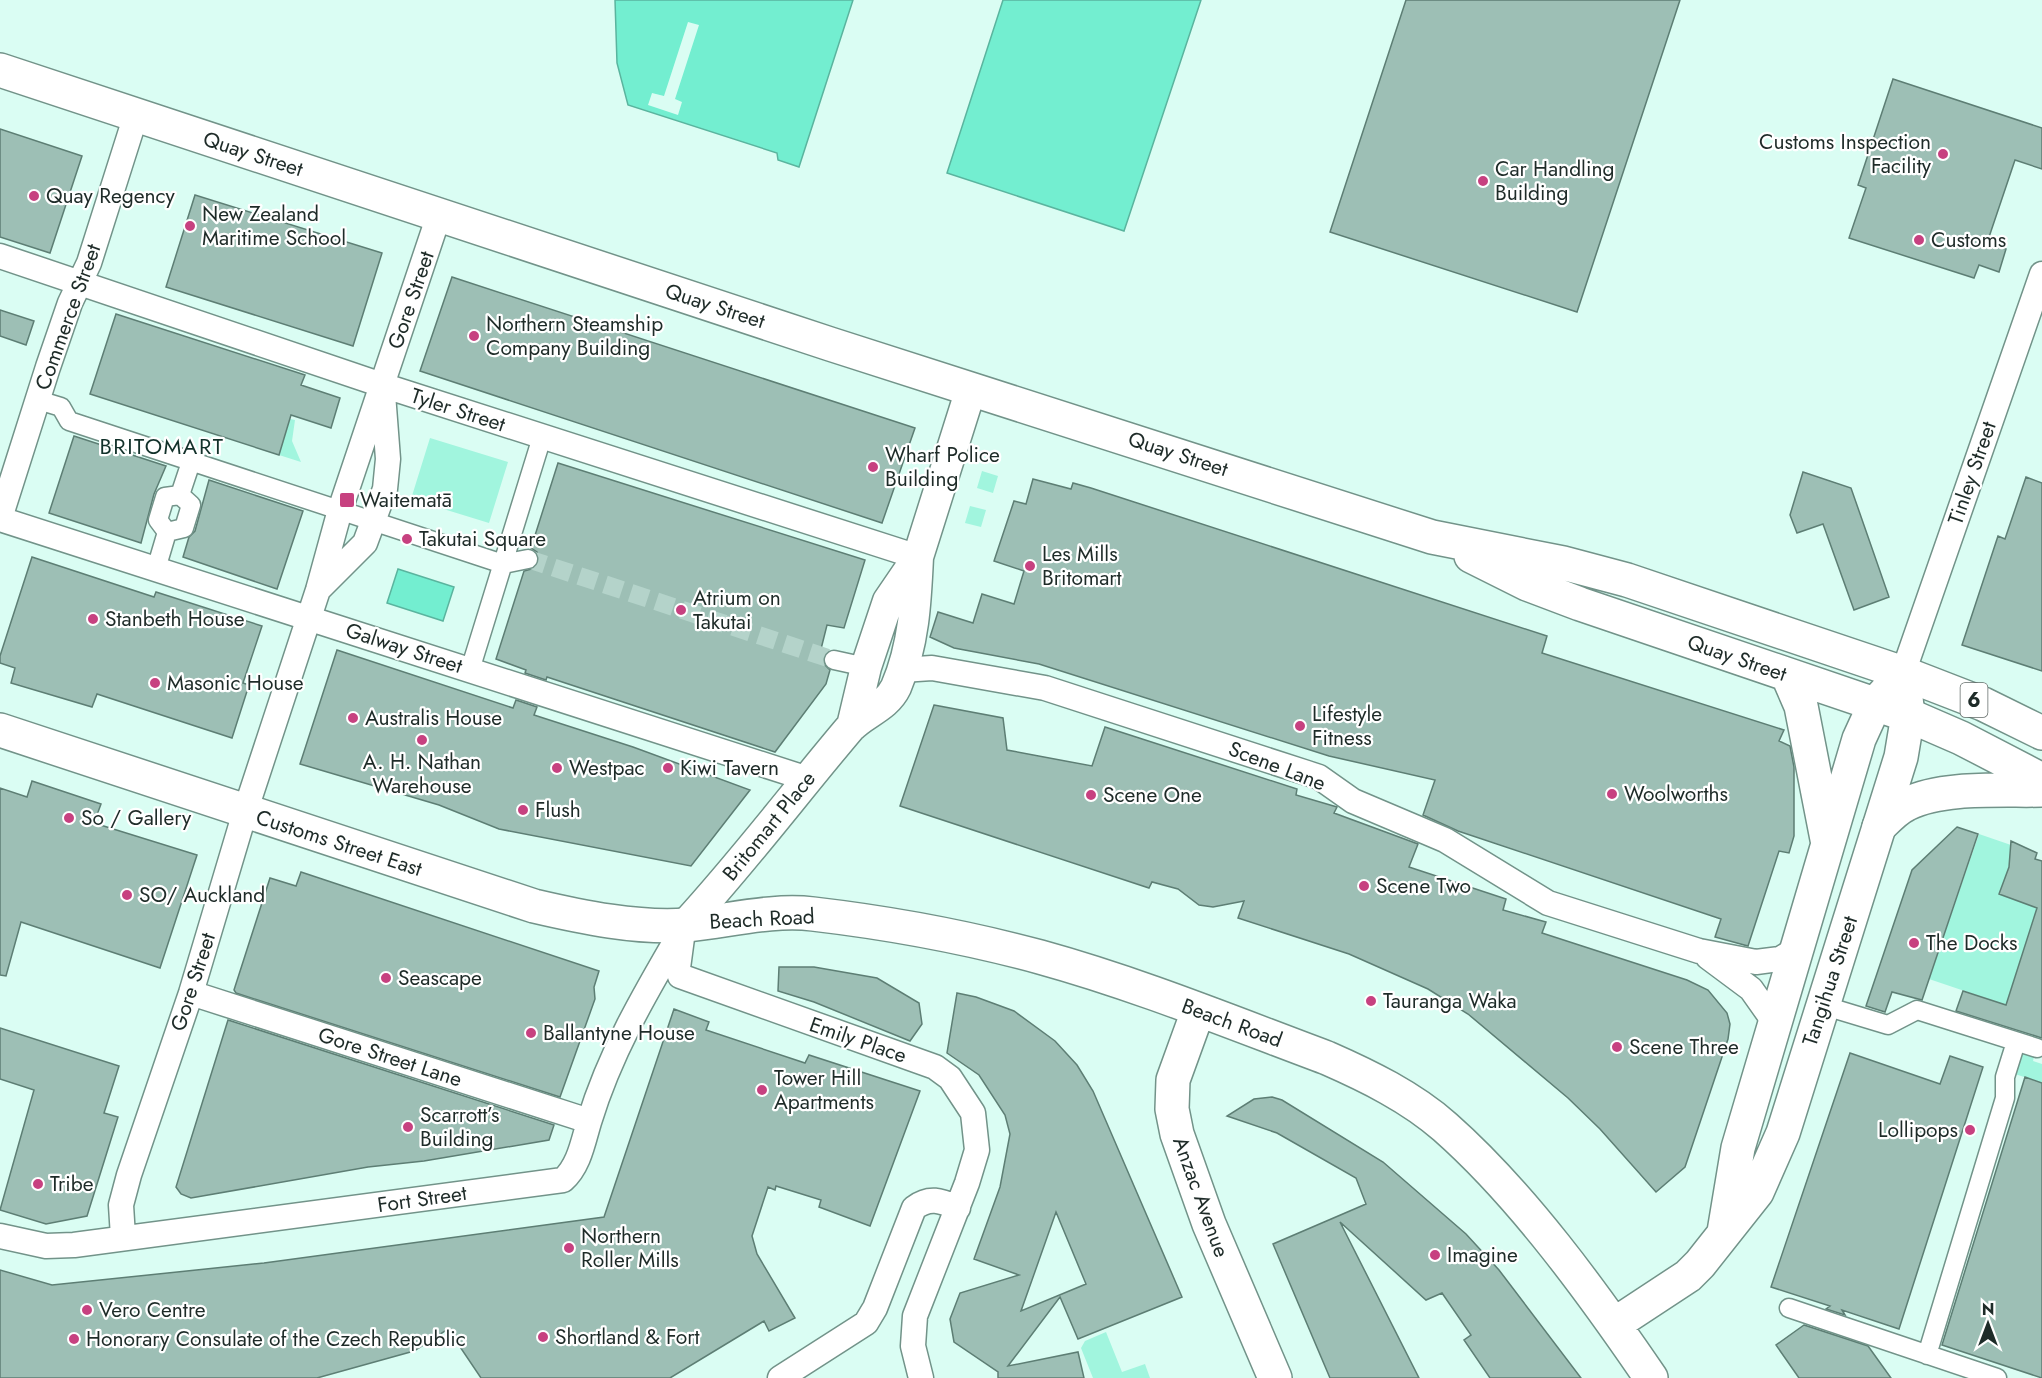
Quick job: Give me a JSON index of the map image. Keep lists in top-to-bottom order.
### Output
{
  "streets": {
    "main road": [
      "Quay Street",
      "6",
      "Customs Street East",
      "Beach Road",
      "Tangihua Street",
      "Anzac Avenue"
    ],
    "street": [
      "Gore Street",
      "Commerce Street",
      "Tyler Street",
      "Tinley Street",
      "Galway Street",
      "Scene Lane",
      "Britomart Place",
      "Emily Place",
      "Gore Street Lane",
      "Fort Street"
    ]
  },
  "crossings": [
    ["Quay Street", "Gore Street"],
    ["Quay Street", "Commerce Street"],
    ["Quay Street", "Tinley Street"],
    ["Quay Street", "Britomart Place"],
    ["Quay Street", "Tangihua Street"],
    ["Gore Street", "Tyler Street"],
    ["Gore Street", "Galway Street"],
    ["Gore Street", "Customs Street East"],
    ["Gore Street", "Gore Street Lane"],
    ["Gore Street", "Fort Street"],
    ["Commerce Street", "Tyler Street"],
    ["Commerce Street", "Galway Street"],
    ["Tyler Street", "Britomart Place"],
    ["Tinley Street", "Tangihua Street"],
    ["Galway Street", "Britomart Place"],
    ["Scene Lane", "Britomart Place"],
    ["Scene Lane", "Tangihua Street"],
    ["Britomart Place", "Customs Street East"],
    ["Britomart Place", "Beach Road"],
    ["Britomart Place", "Emily Place"],
    ["Britomart Place", "Fort Street"],
    ["Customs Street East", "Beach Road"],
    ["Customs Street East", "Emily Place"],
    ["Customs Street East", "Fort Street"],
    ["Beach Road", "Tangihua Street"],
    ["Beach Road", "Emily Place"],
    ["Beach Road", "Anzac Avenue"],
    ["Beach Road", "Fort Street"],
    ["Emily Place", "Fort Street"],
    ["Gore Street Lane", "Fort Street"]
  ],
  "districts": ["BRITOMART"],
  "places": {
    "other": [
      "Customs Inspection Facility",
      "Car Handling Building",
      "Quay Regency",
      "New Zealand Maritime School",
      "Customs",
      "Northern Steamship Company Building",
      "Wharf Police Building",
      "Takutai Square",
      "Les Mills Britomart",
      "Atrium on Takutai",
      "Stanbeth House",
      "Masonic House",
      "Australis House",
      "Lifestyle Fitness",
      "A. H. Nathan Warehouse",
      "Westpac",
      "Kiwi Tavern",
      "Woolworths",
      "Scene One",
      "Flush",
      "So / Gallery",
      "Scene Two",
      "SO/ Auckland",
      "The Docks",
      "Seascape",
      "Tauranga Waka",
      "Ballantyne House",
      "Scene Three",
      "Tower Hill Apartments",
      "Scarrott’s Building",
      "Lollipops",
      "Tribe",
      "Northern Roller Mills",
      "Imagine",
      "Vero Centre",
      "Shortland & Fort",
      "Honorary Consulate of the Czech Republic"
    ],
    "transit": ["Waitematā"]
  },
  "north": "top"
}
